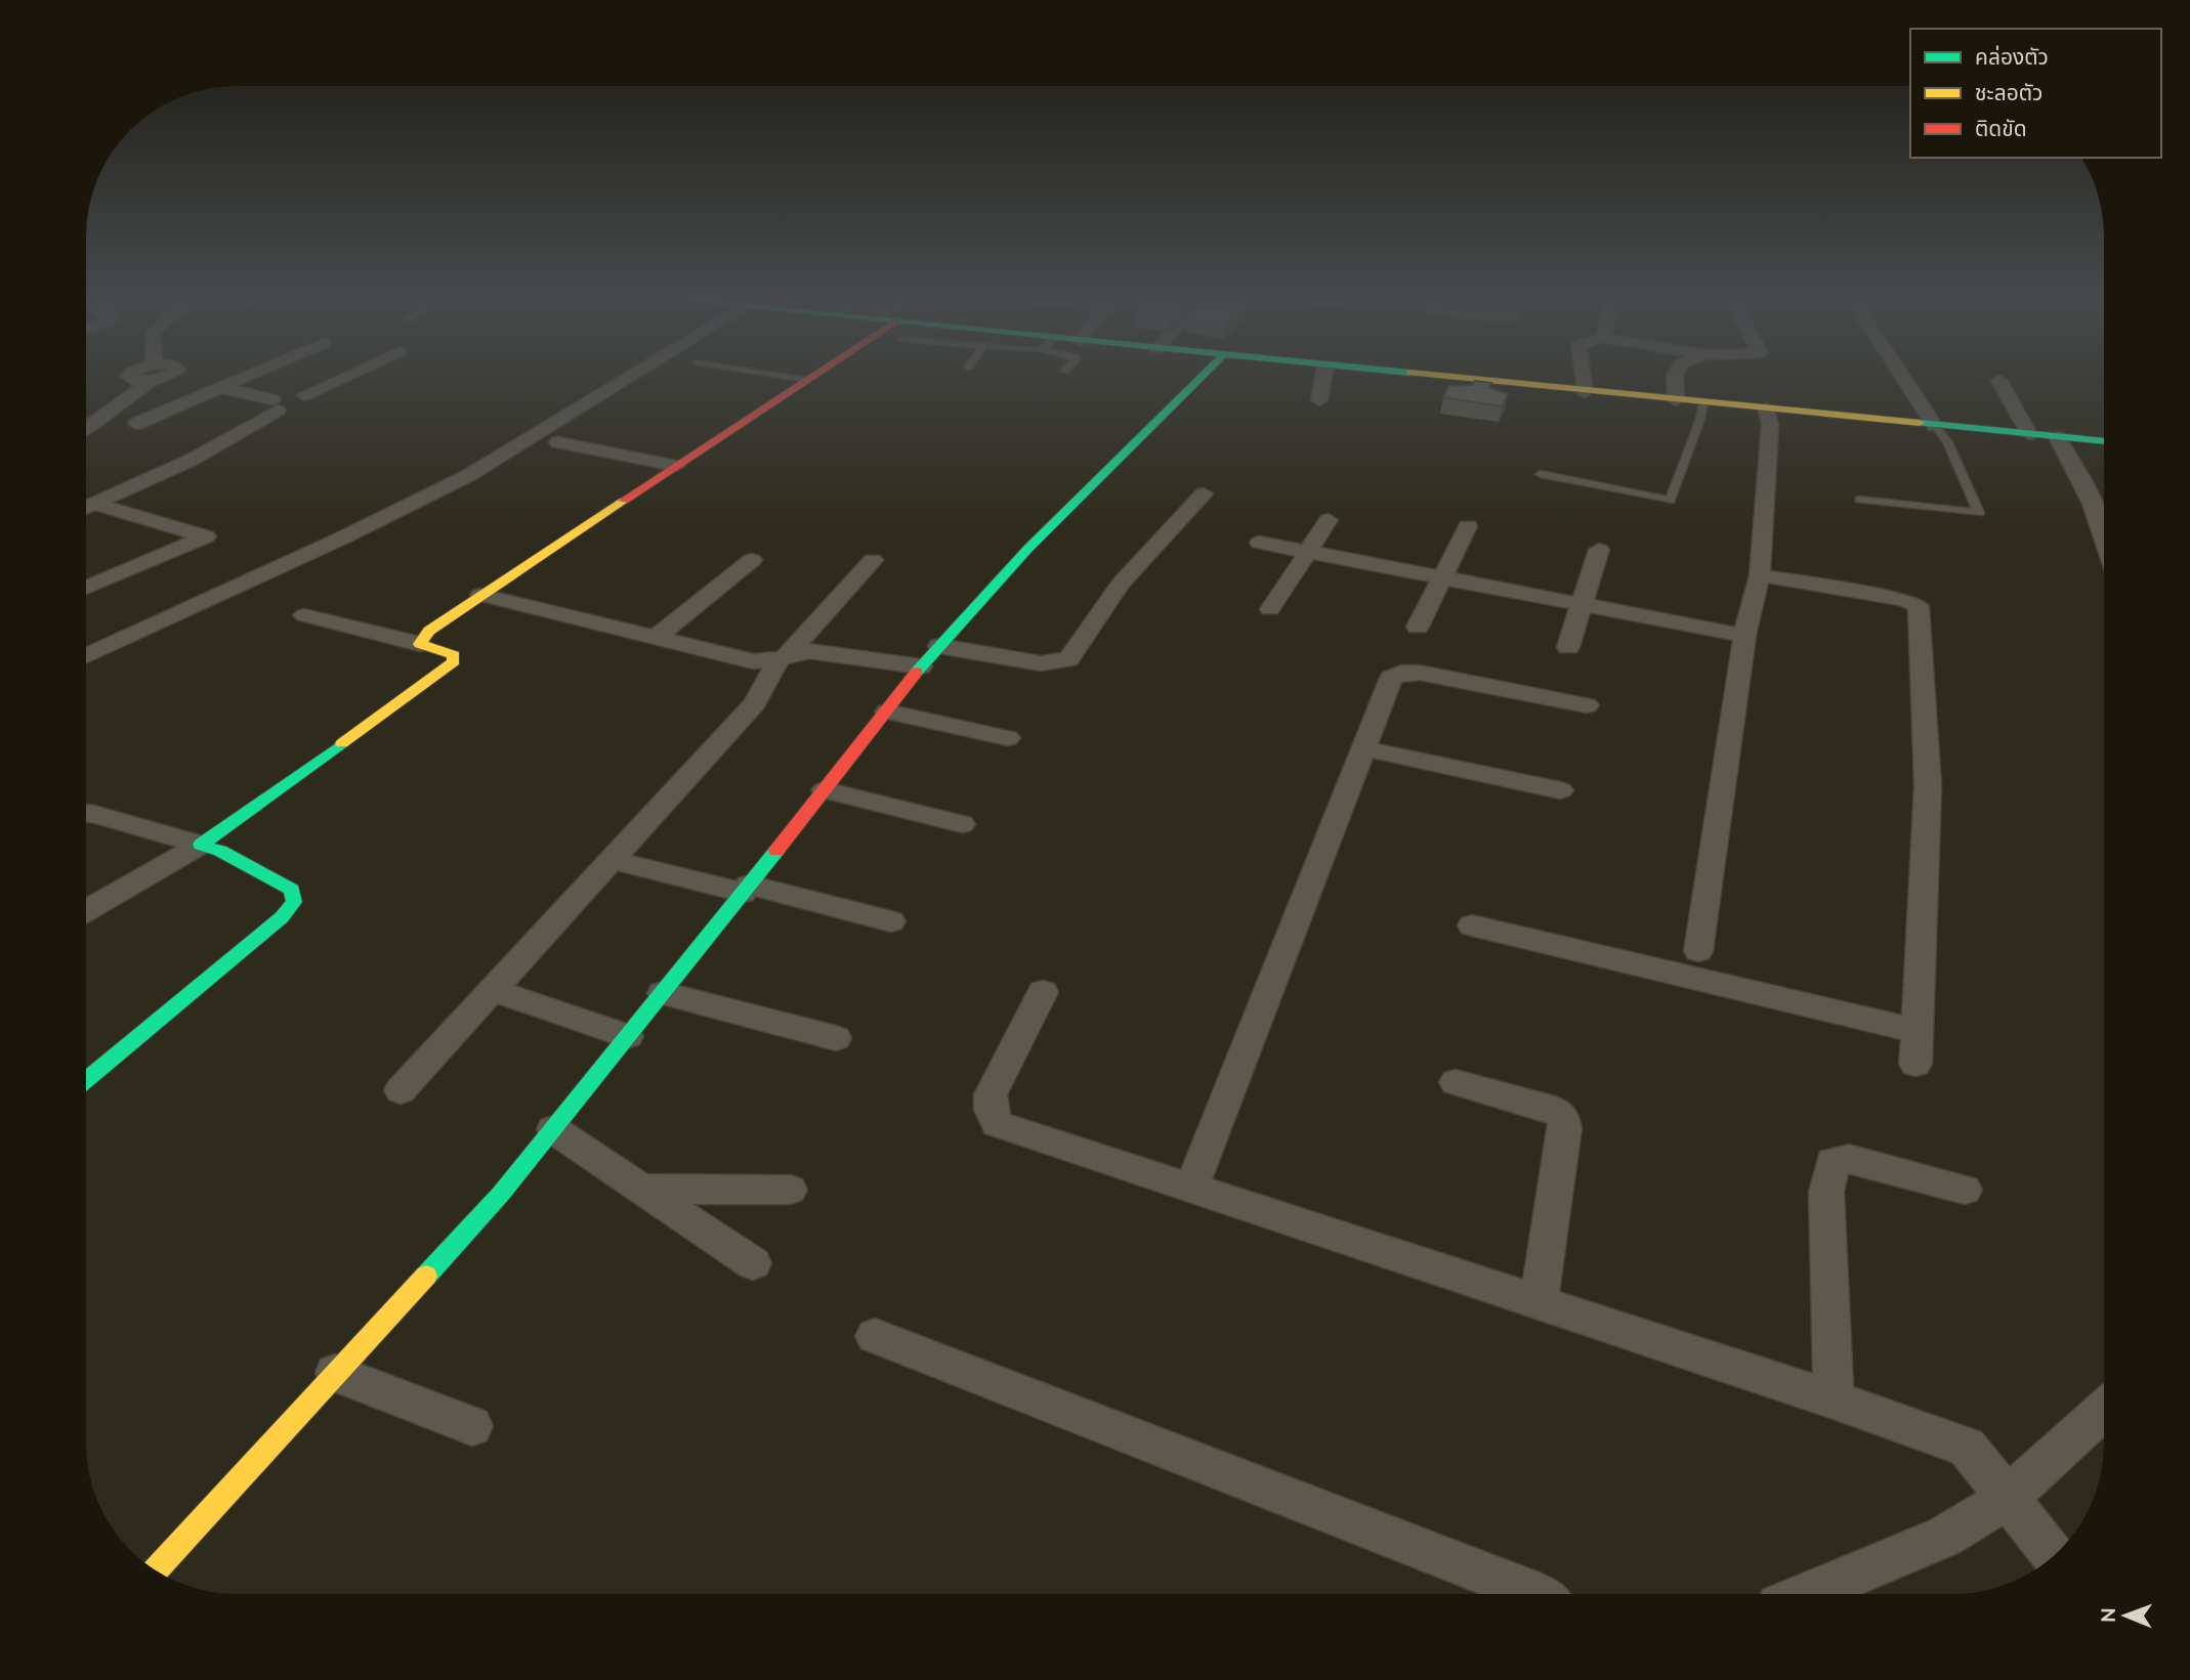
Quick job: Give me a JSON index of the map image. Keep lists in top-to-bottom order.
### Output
{
  "legend": ["คล่องตัว", "ชะลอตัว", "ติดขัด"],
  "north": "left"
}
